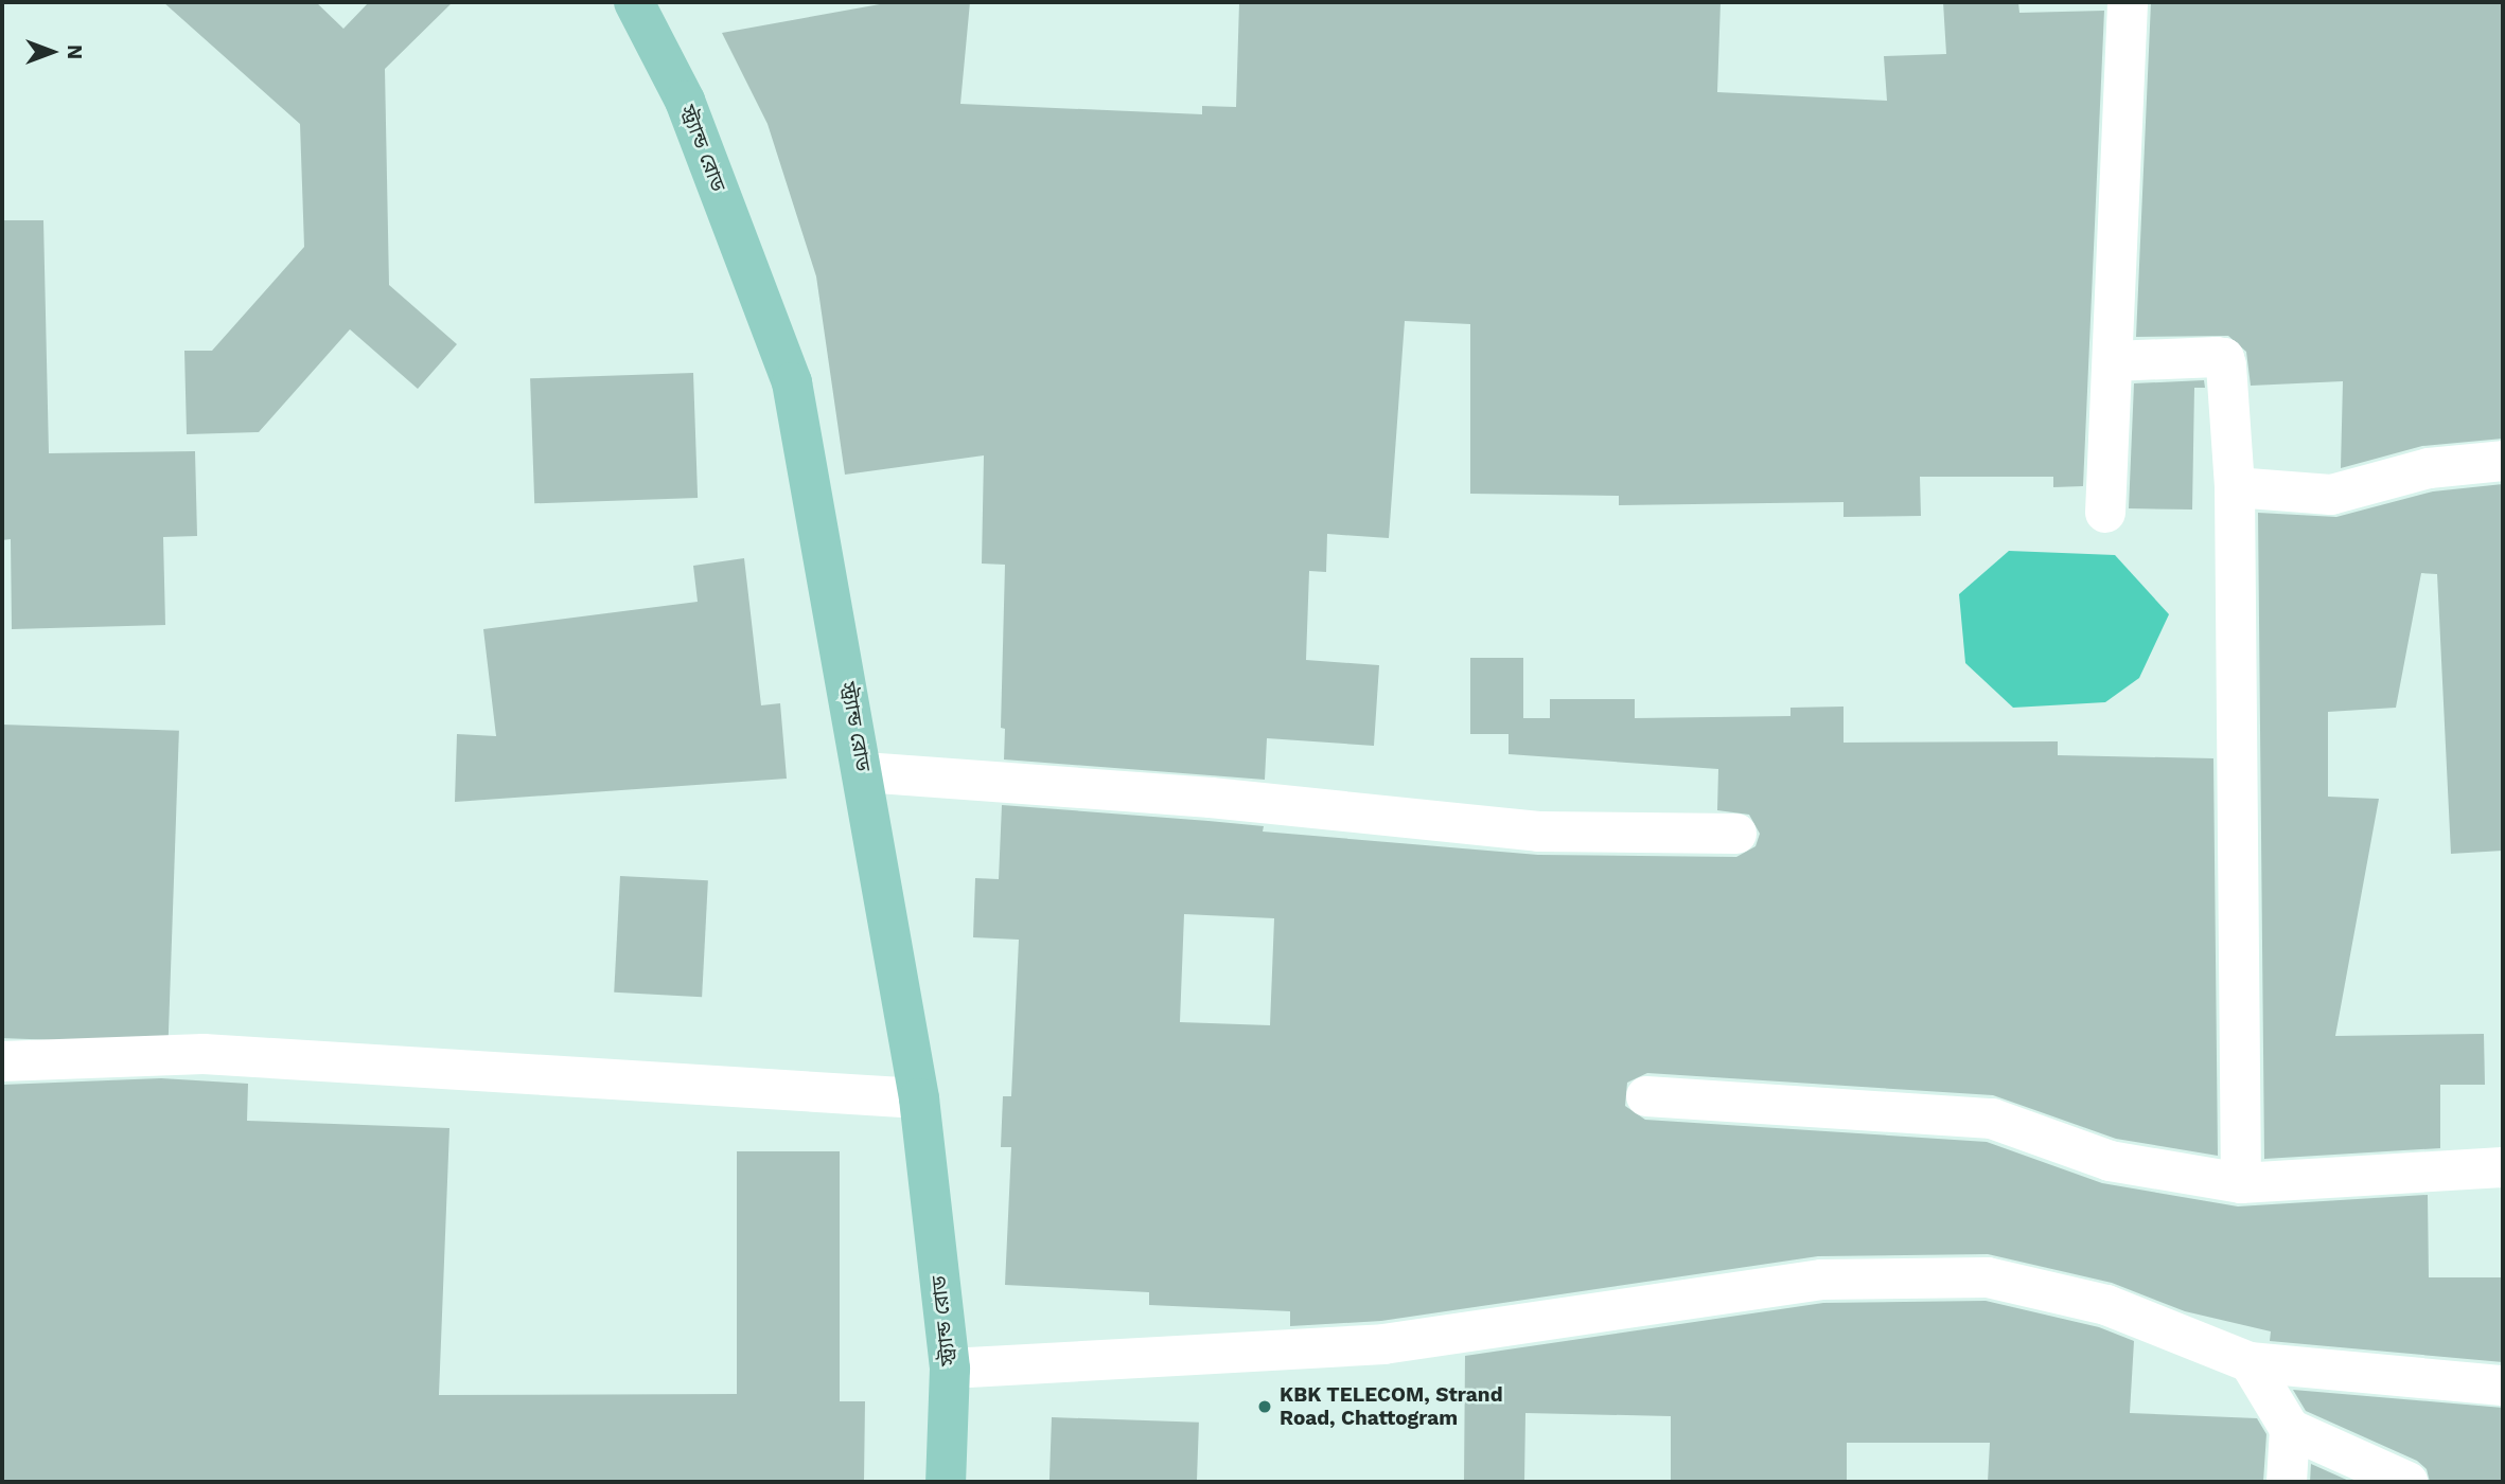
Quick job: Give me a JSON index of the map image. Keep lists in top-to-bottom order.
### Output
{
  "streets": {
    "main road": ["স্ট্র্যান্ড রোড"]
  },
  "places": ["KBK TELECOM, Strand Road, Chattogram"],
  "north": "right"
}
